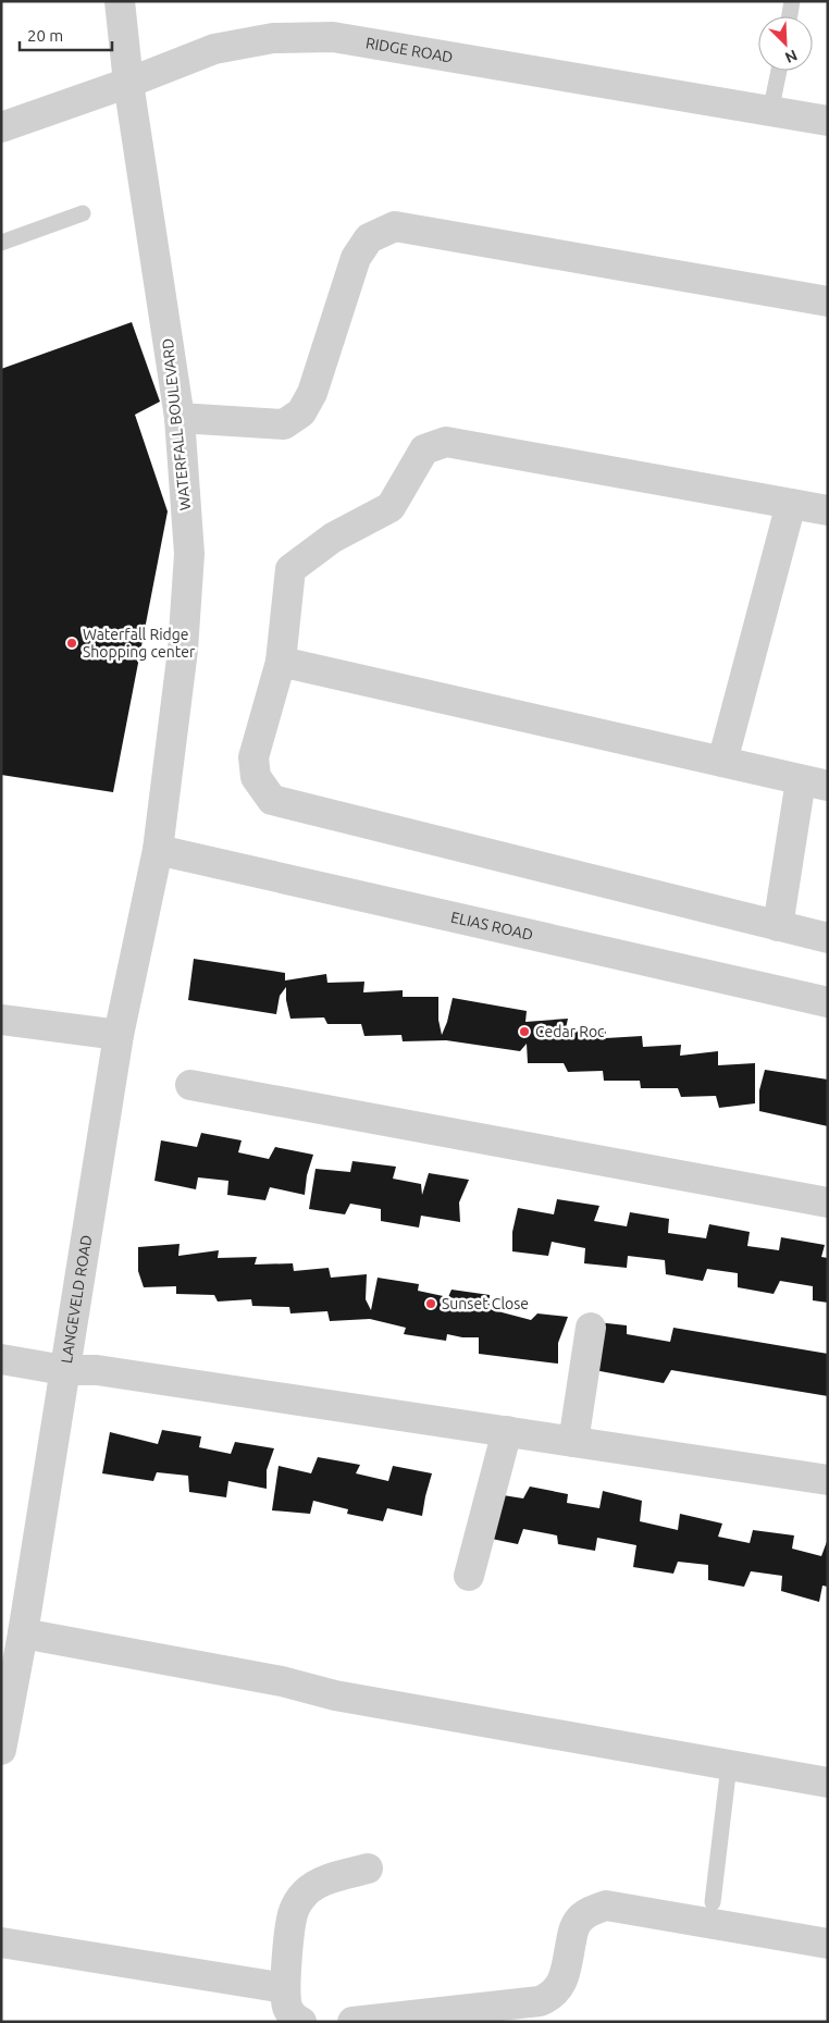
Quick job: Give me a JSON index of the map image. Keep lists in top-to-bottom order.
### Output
{
  "streets": {
    "street": [
      "RIDGE ROAD",
      "WATERFALL BOULEVARD",
      "ELIAS ROAD",
      "LANGEVELD ROAD"
    ]
  },
  "crossings": [
    ["RIDGE ROAD", "WATERFALL BOULEVARD"],
    ["WATERFALL BOULEVARD", "ELIAS ROAD"],
    ["WATERFALL BOULEVARD", "LANGEVELD ROAD"],
    ["ELIAS ROAD", "LANGEVELD ROAD"]
  ],
  "places": ["Waterfall Ridge Shopping center", "Cedar Roc", "Sunset Close"],
  "scale_bar": "20 m",
  "north": "bottom right"
}
